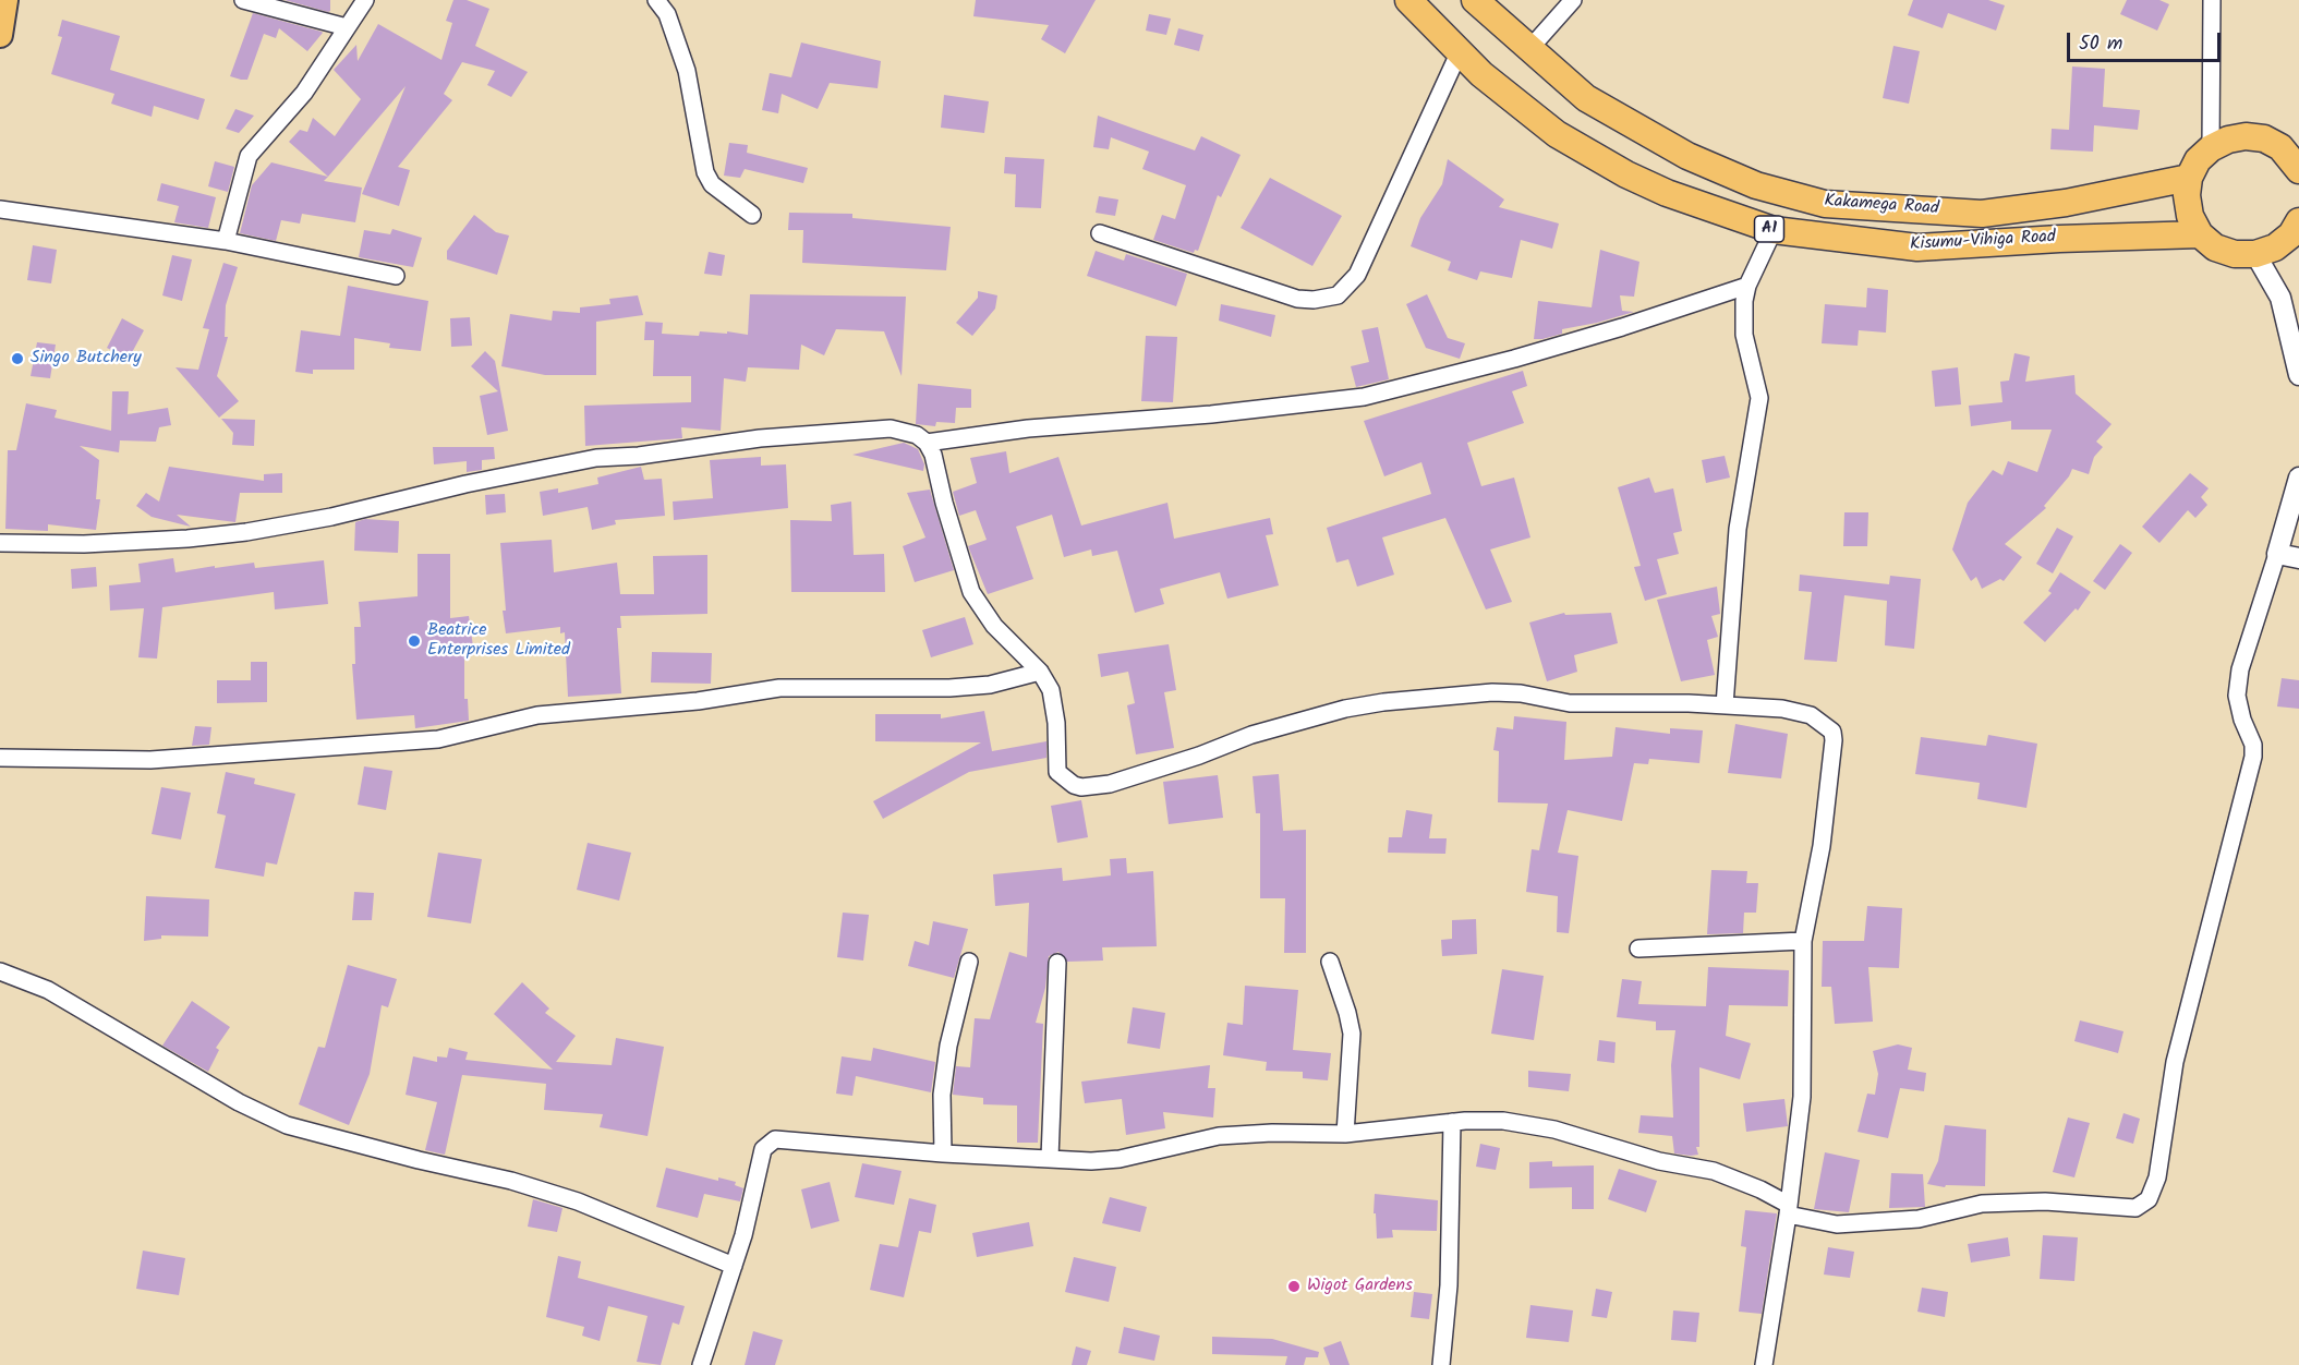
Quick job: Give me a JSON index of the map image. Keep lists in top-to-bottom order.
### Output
{
  "streets": {
    "highway": ["Kakamega Road", "A1", "Kisumu-Vihiga Road"]
  },
  "places": ["Singo Butchery", "Beatrice Enterprises Limited", "Wigot Gardens"],
  "scale_bar": "50 m"
}
